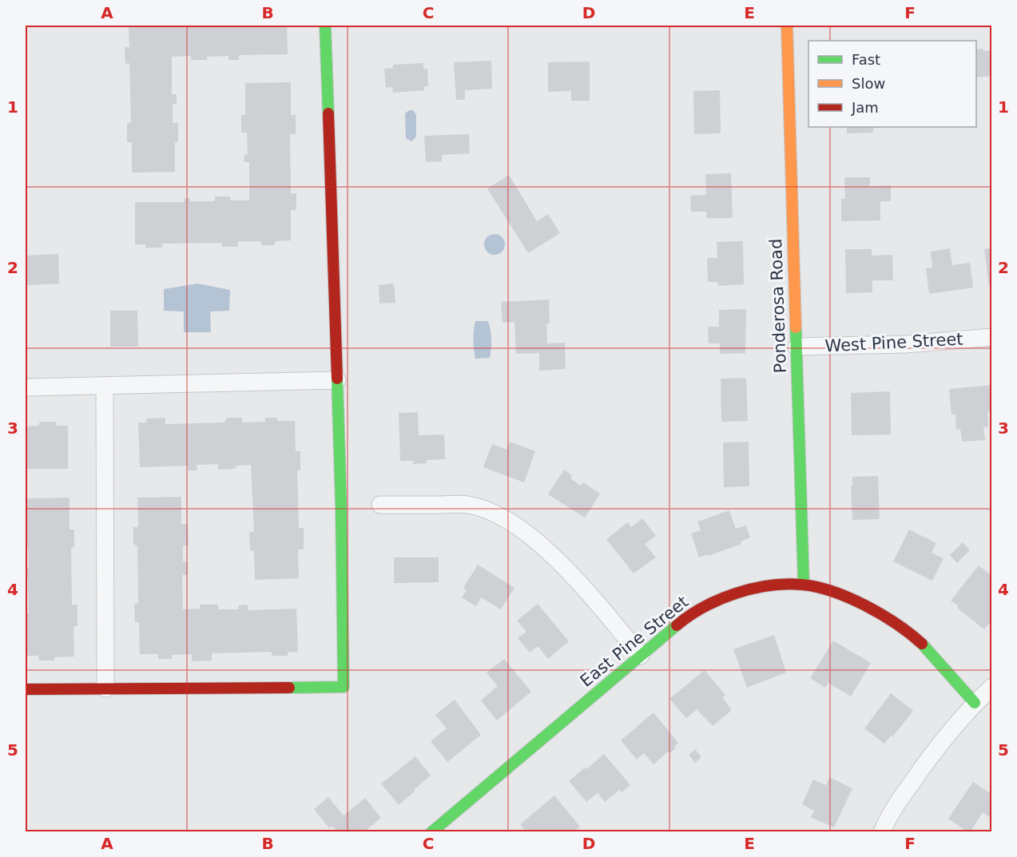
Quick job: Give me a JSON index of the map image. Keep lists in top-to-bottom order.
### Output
{
  "streets": {
    "street": ["Ponderosa Road", "West Pine Street", "East Pine Street"]
  },
  "crossings": [
    ["Ponderosa Road", "West Pine Street"],
    ["Ponderosa Road", "East Pine Street"]
  ],
  "legend": ["Fast", "Slow", "Jam"],
  "grid": {
    "columns": [
      "A",
      "B",
      "C",
      "D",
      "E",
      "F"
    ],
    "rows": [
      "1",
      "2",
      "3",
      "4",
      "5"
    ]
  }
}
